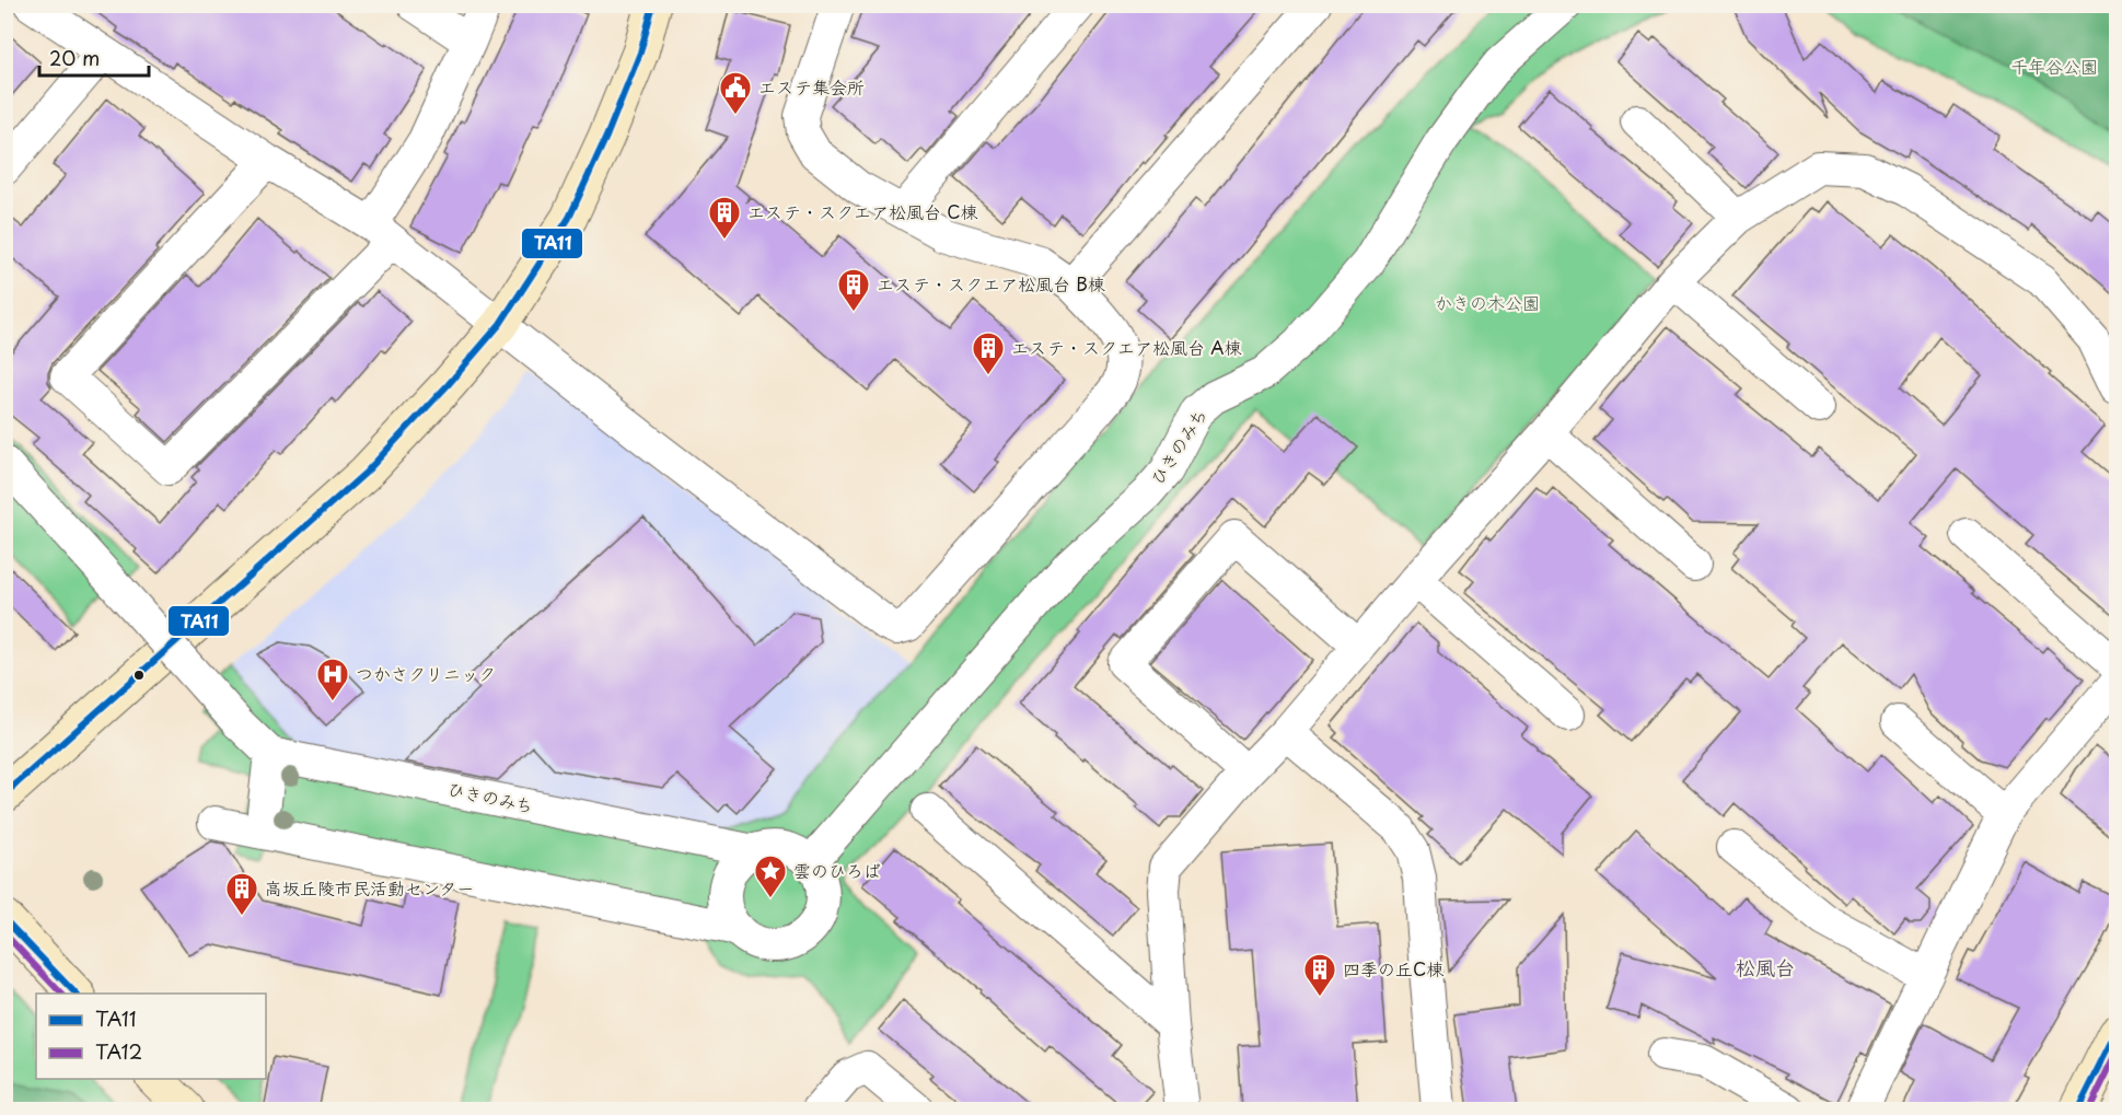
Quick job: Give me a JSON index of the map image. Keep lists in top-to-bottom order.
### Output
{
  "streets": {
    "street": ["ひきのみち"]
  },
  "districts": ["松風台"],
  "parks": ["千年谷公園", "かきの木公園"],
  "places": {
    "public building": ["エステ集会所"],
    "building": [
      "エステ・スクエア松風台 C棟",
      "エステ・スクエア松風台 B棟",
      "エステ・スクエア松風台 A棟",
      "高坂丘陵市民活動センター",
      "四季の丘C棟"
    ],
    "hospital": ["つかさクリニック"],
    "place": ["雲のひろば"]
  },
  "lines": ["transit line TA11", "transit line TA12"],
  "legend": ["TA11", "TA12"],
  "scale_bar": "20 m"
}
